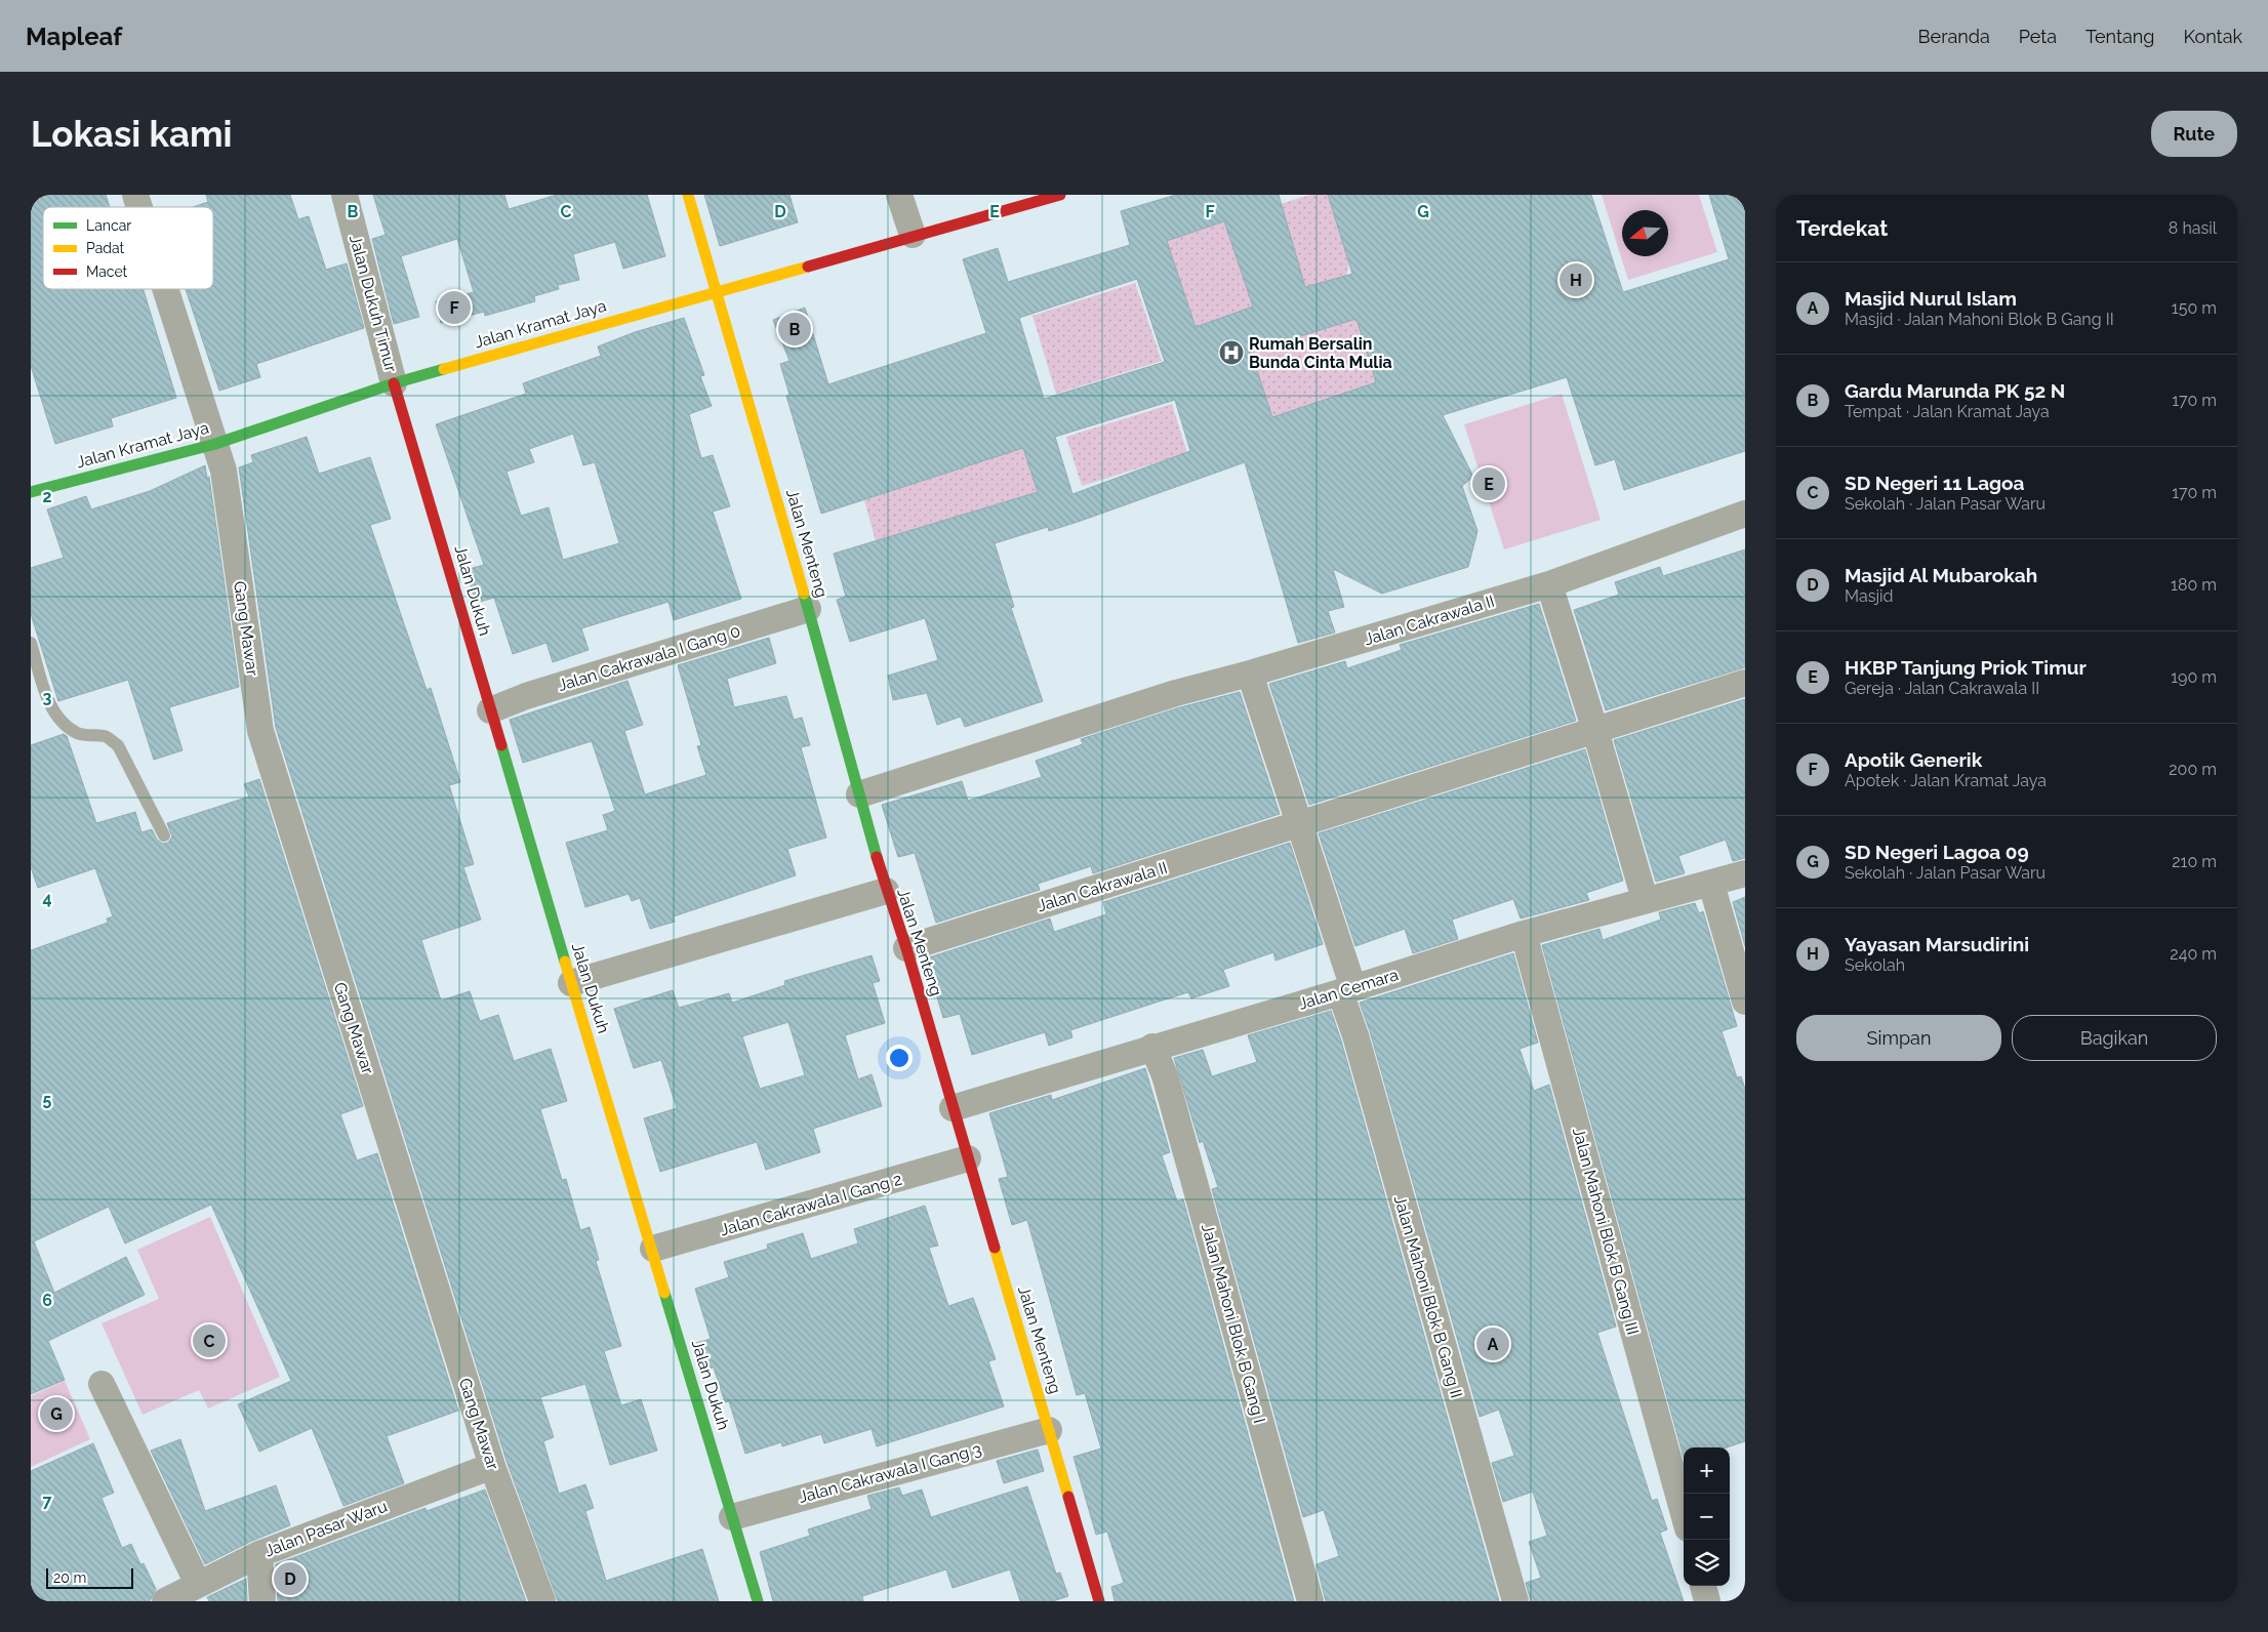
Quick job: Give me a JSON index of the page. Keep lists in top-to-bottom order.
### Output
{
  "streets": {
    "street": [
      "Jalan Dukuh Timur",
      "Jalan Kramat Jaya",
      "Jalan Menteng",
      "Jalan Dukuh",
      "Jalan Cakrawala II",
      "Gang Mawar",
      "Jalan Cakrawala I Gang 0",
      "Jalan Cemara",
      "Jalan Cakrawala I Gang 2",
      "Jalan Mahoni Blok B Gang III",
      "Jalan Mahoni Blok B Gang II",
      "Jalan Mahoni Blok B Gang I",
      "Jalan Cakrawala I Gang 3",
      "Jalan Pasar Waru"
    ]
  },
  "crossings": [
    ["Jalan Dukuh Timur", "Jalan Kramat Jaya"],
    ["Jalan Dukuh Timur", "Jalan Dukuh"],
    ["Jalan Kramat Jaya", "Jalan Menteng"],
    ["Jalan Kramat Jaya", "Jalan Dukuh"],
    ["Jalan Kramat Jaya", "Gang Mawar"],
    ["Jalan Menteng", "Jalan Cakrawala II"],
    ["Jalan Menteng", "Jalan Cakrawala I Gang 0"],
    ["Jalan Menteng", "Jalan Cemara"],
    ["Jalan Menteng", "Jalan Cakrawala I Gang 2"],
    ["Jalan Menteng", "Jalan Cakrawala I Gang 3"],
    ["Jalan Dukuh", "Jalan Cakrawala I Gang 0"],
    ["Jalan Dukuh", "Jalan Cakrawala I Gang 2"],
    ["Jalan Dukuh", "Jalan Cakrawala I Gang 3"],
    ["Gang Mawar", "Jalan Pasar Waru"],
    ["Jalan Cemara", "Jalan Mahoni Blok B Gang III"],
    ["Jalan Cemara", "Jalan Mahoni Blok B Gang II"],
    ["Jalan Cemara", "Jalan Mahoni Blok B Gang I"]
  ],
  "places": {
    "hospital": ["Rumah Bersalin Bunda Cinta Mulia"]
  },
  "legend": ["Lancar", "Padat", "Macet"],
  "scale_bar": "20 m",
  "north": "left",
  "page": {
    "header": "Mapleaf",
    "nav": [
      "Beranda",
      "Peta",
      "Tentang",
      "Kontak"
    ],
    "buttons": [
      "Rute",
      ["Simpan", "Bagikan"]
    ],
    "title": "Lokasi kami",
    "heading": ["Terdekat", "8 hasil"],
    "pins": [
      "H",
      "F",
      "B",
      "E",
      "C",
      "A",
      "G",
      "D"
    ],
    "list": [
      {
        "mark": "A",
        "name": "Masjid Nurul Islam",
        "note": "Masjid · Jalan Mahoni Blok B Gang II",
        "value": "150 m"
      },
      {
        "mark": "B",
        "name": "Gardu Marunda PK 52 N",
        "note": "Tempat · Jalan Kramat Jaya",
        "value": "170 m"
      },
      {
        "mark": "C",
        "name": "SD Negeri 11 Lagoa",
        "note": "Sekolah · Jalan Pasar Waru",
        "value": "170 m"
      },
      {
        "mark": "D",
        "name": "Masjid Al Mubarokah",
        "note": "Masjid",
        "value": "180 m"
      },
      {
        "mark": "E",
        "name": "HKBP Tanjung Priok Timur",
        "note": "Gereja · Jalan Cakrawala II",
        "value": "190 m"
      },
      {
        "mark": "F",
        "name": "Apotik Generik",
        "note": "Apotek · Jalan Kramat Jaya",
        "value": "200 m"
      },
      {
        "mark": "G",
        "name": "SD Negeri Lagoa 09",
        "note": "Sekolah · Jalan Pasar Waru",
        "value": "210 m"
      },
      {
        "mark": "H",
        "name": "Yayasan Marsudirini",
        "note": "Sekolah",
        "value": "240 m"
      }
    ],
    "map_buttons": ["+", "−"],
    "scale": "20 m"
  },
  "grid": {
    "columns": [
      "B",
      "C",
      "D",
      "E",
      "F",
      "G"
    ],
    "rows": [
      "2",
      "3",
      "4",
      "5",
      "6",
      "7"
    ]
  }
}
